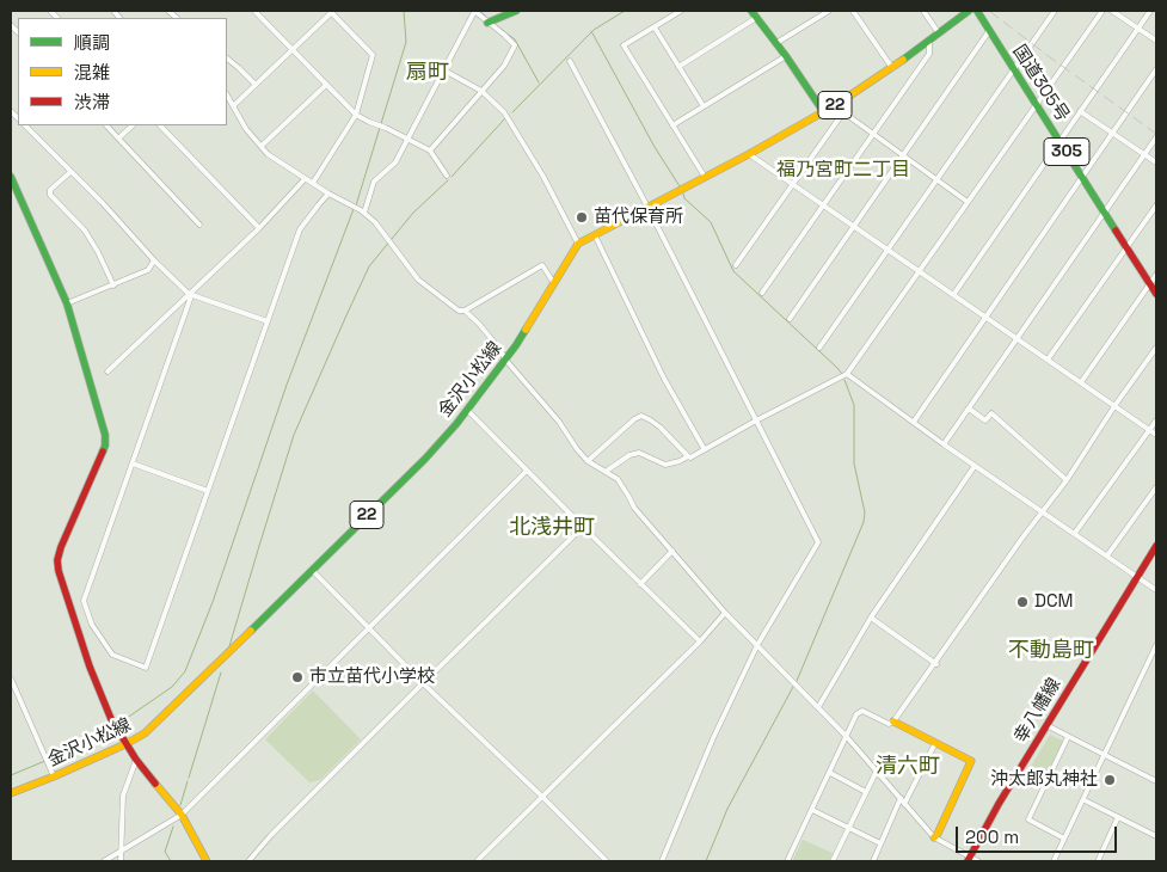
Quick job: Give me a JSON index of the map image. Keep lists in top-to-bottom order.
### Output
{
  "streets": {
    "main road": [
      "国道305号",
      "22",
      "305",
      "金沢小松線",
      "幸八幡線"
    ]
  },
  "districts": [
    "扇町",
    "福乃宮町二丁目",
    "北浅井町",
    "不動島町",
    "清六町"
  ],
  "places": [
    "苗代保育所",
    "DCM",
    "市立苗代小学校",
    "沖太郎丸神社"
  ],
  "legend": ["順調", "混雑", "渋滞"],
  "scale_bar": "200 m"
}
